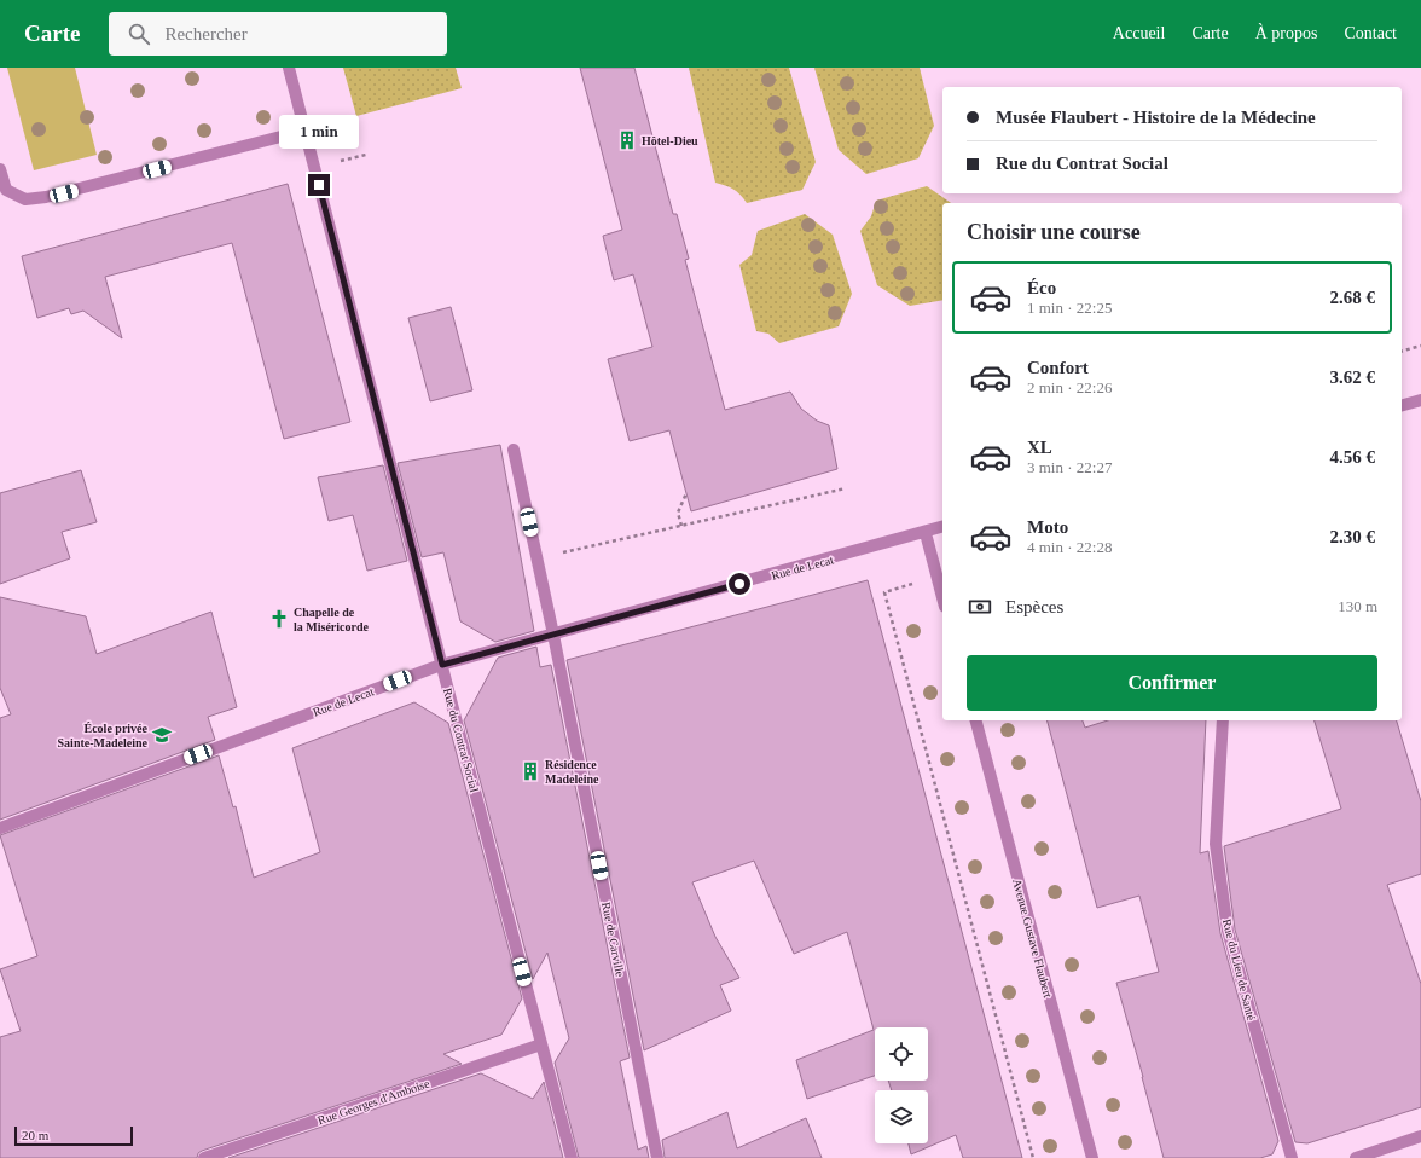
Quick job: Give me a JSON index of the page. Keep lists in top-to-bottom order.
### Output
{
  "streets": {
    "street": [
      "Rue de Lecat",
      "Rue du Contrat Social",
      "Avenue Gustave Flaubert",
      "Rue de Carville",
      "Rue du Lieu de Santé",
      "Rue Georges d'Amboise"
    ]
  },
  "crossings": [
    ["Rue de Lecat", "Rue du Contrat Social"],
    ["Rue de Lecat", "Rue de Carville"],
    ["Rue du Contrat Social", "Rue Georges d'Amboise"]
  ],
  "places": {
    "building": ["Hôtel-Dieu", "Résidence Madeleine"],
    "church": ["Chapelle de la Miséricorde"],
    "school or university": ["École privée Sainte-Madeleine"]
  },
  "scale_bar": "20 m",
  "page": {
    "header": "Carte",
    "search": "Rechercher",
    "nav": [
      "Accueil",
      "Carte",
      "À propos",
      "Contact"
    ],
    "banner": ["Musée Flaubert - Histoire de la Médecine", "Rue du Contrat Social"],
    "bubble": "1 min",
    "heading": "Choisir une course",
    "list": [
      {
        "name": "Éco",
        "note": "1 min · 22:25",
        "value": "2.68 €"
      },
      {
        "name": "Confort",
        "note": "2 min · 22:26",
        "value": "3.62 €"
      },
      {
        "name": "XL",
        "note": "3 min · 22:27",
        "value": "4.56 €"
      },
      {
        "name": "Moto",
        "note": "4 min · 22:28",
        "value": "2.30 €"
      }
    ],
    "pay": ["Espèces", "130 m"],
    "buttons": "Confirmer",
    "scale": "20 m"
  }
}
